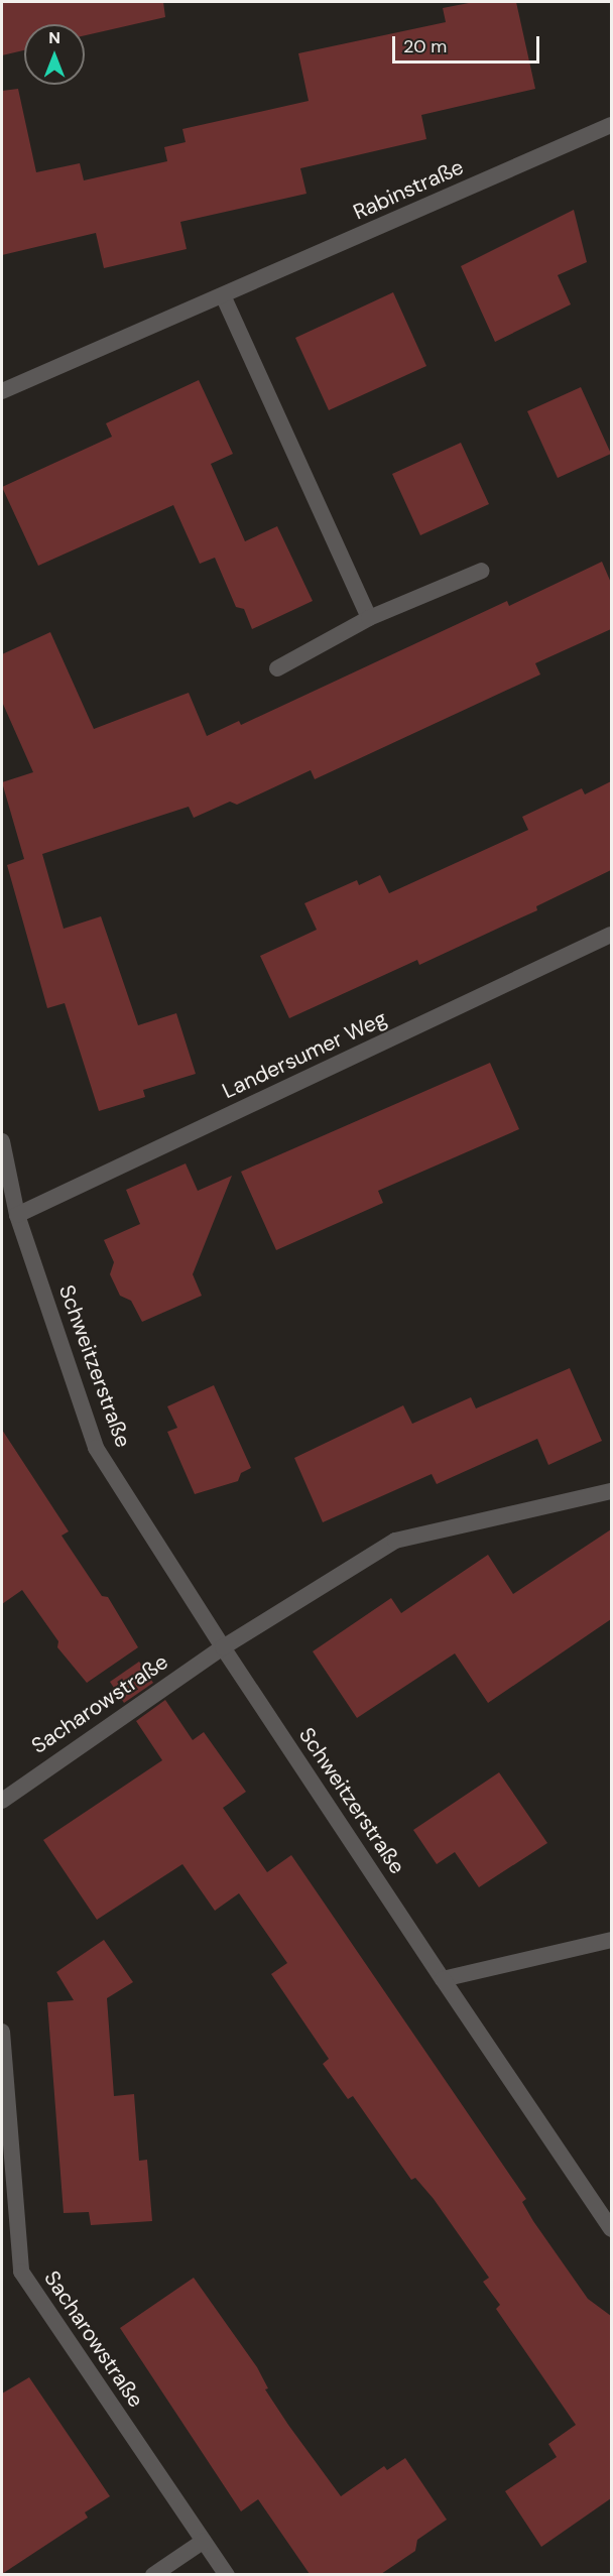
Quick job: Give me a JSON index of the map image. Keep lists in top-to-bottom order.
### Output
{
  "streets": {
    "street": [
      "Rabinstraße",
      "Landersumer Weg",
      "Schweitzerstraße",
      "Sacharowstraße"
    ]
  },
  "crossings": [
    ["Landersumer Weg", "Schweitzerstraße"],
    ["Schweitzerstraße", "Sacharowstraße"]
  ],
  "scale_bar": "20 m",
  "north": "top"
}
